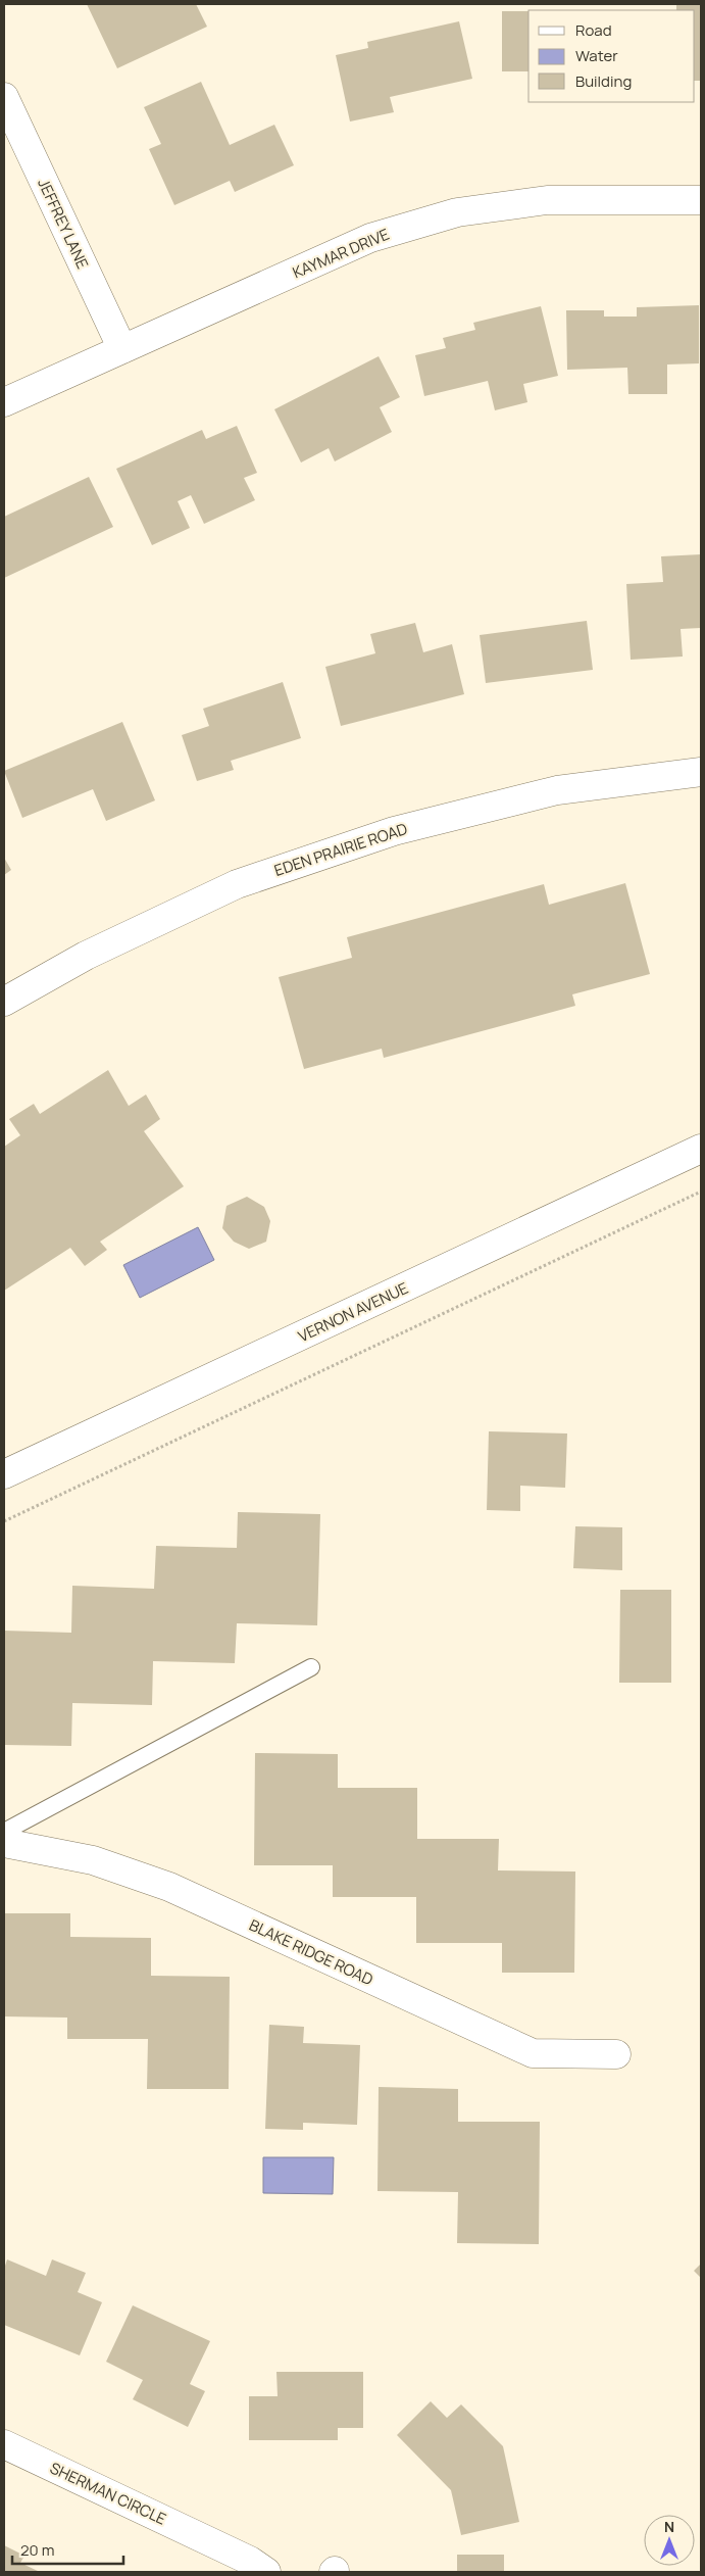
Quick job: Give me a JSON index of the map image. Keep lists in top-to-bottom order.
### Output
{
  "streets": {
    "street": [
      "JEFFREY LANE",
      "KAYMAR DRIVE",
      "EDEN PRAIRIE ROAD",
      "VERNON AVENUE",
      "BLAKE RIDGE ROAD",
      "SHERMAN CIRCLE"
    ]
  },
  "crossings": [
    ["JEFFREY LANE", "KAYMAR DRIVE"]
  ],
  "legend": ["Road", "Water", "Building"],
  "scale_bar": "20 m",
  "north": "top"
}
